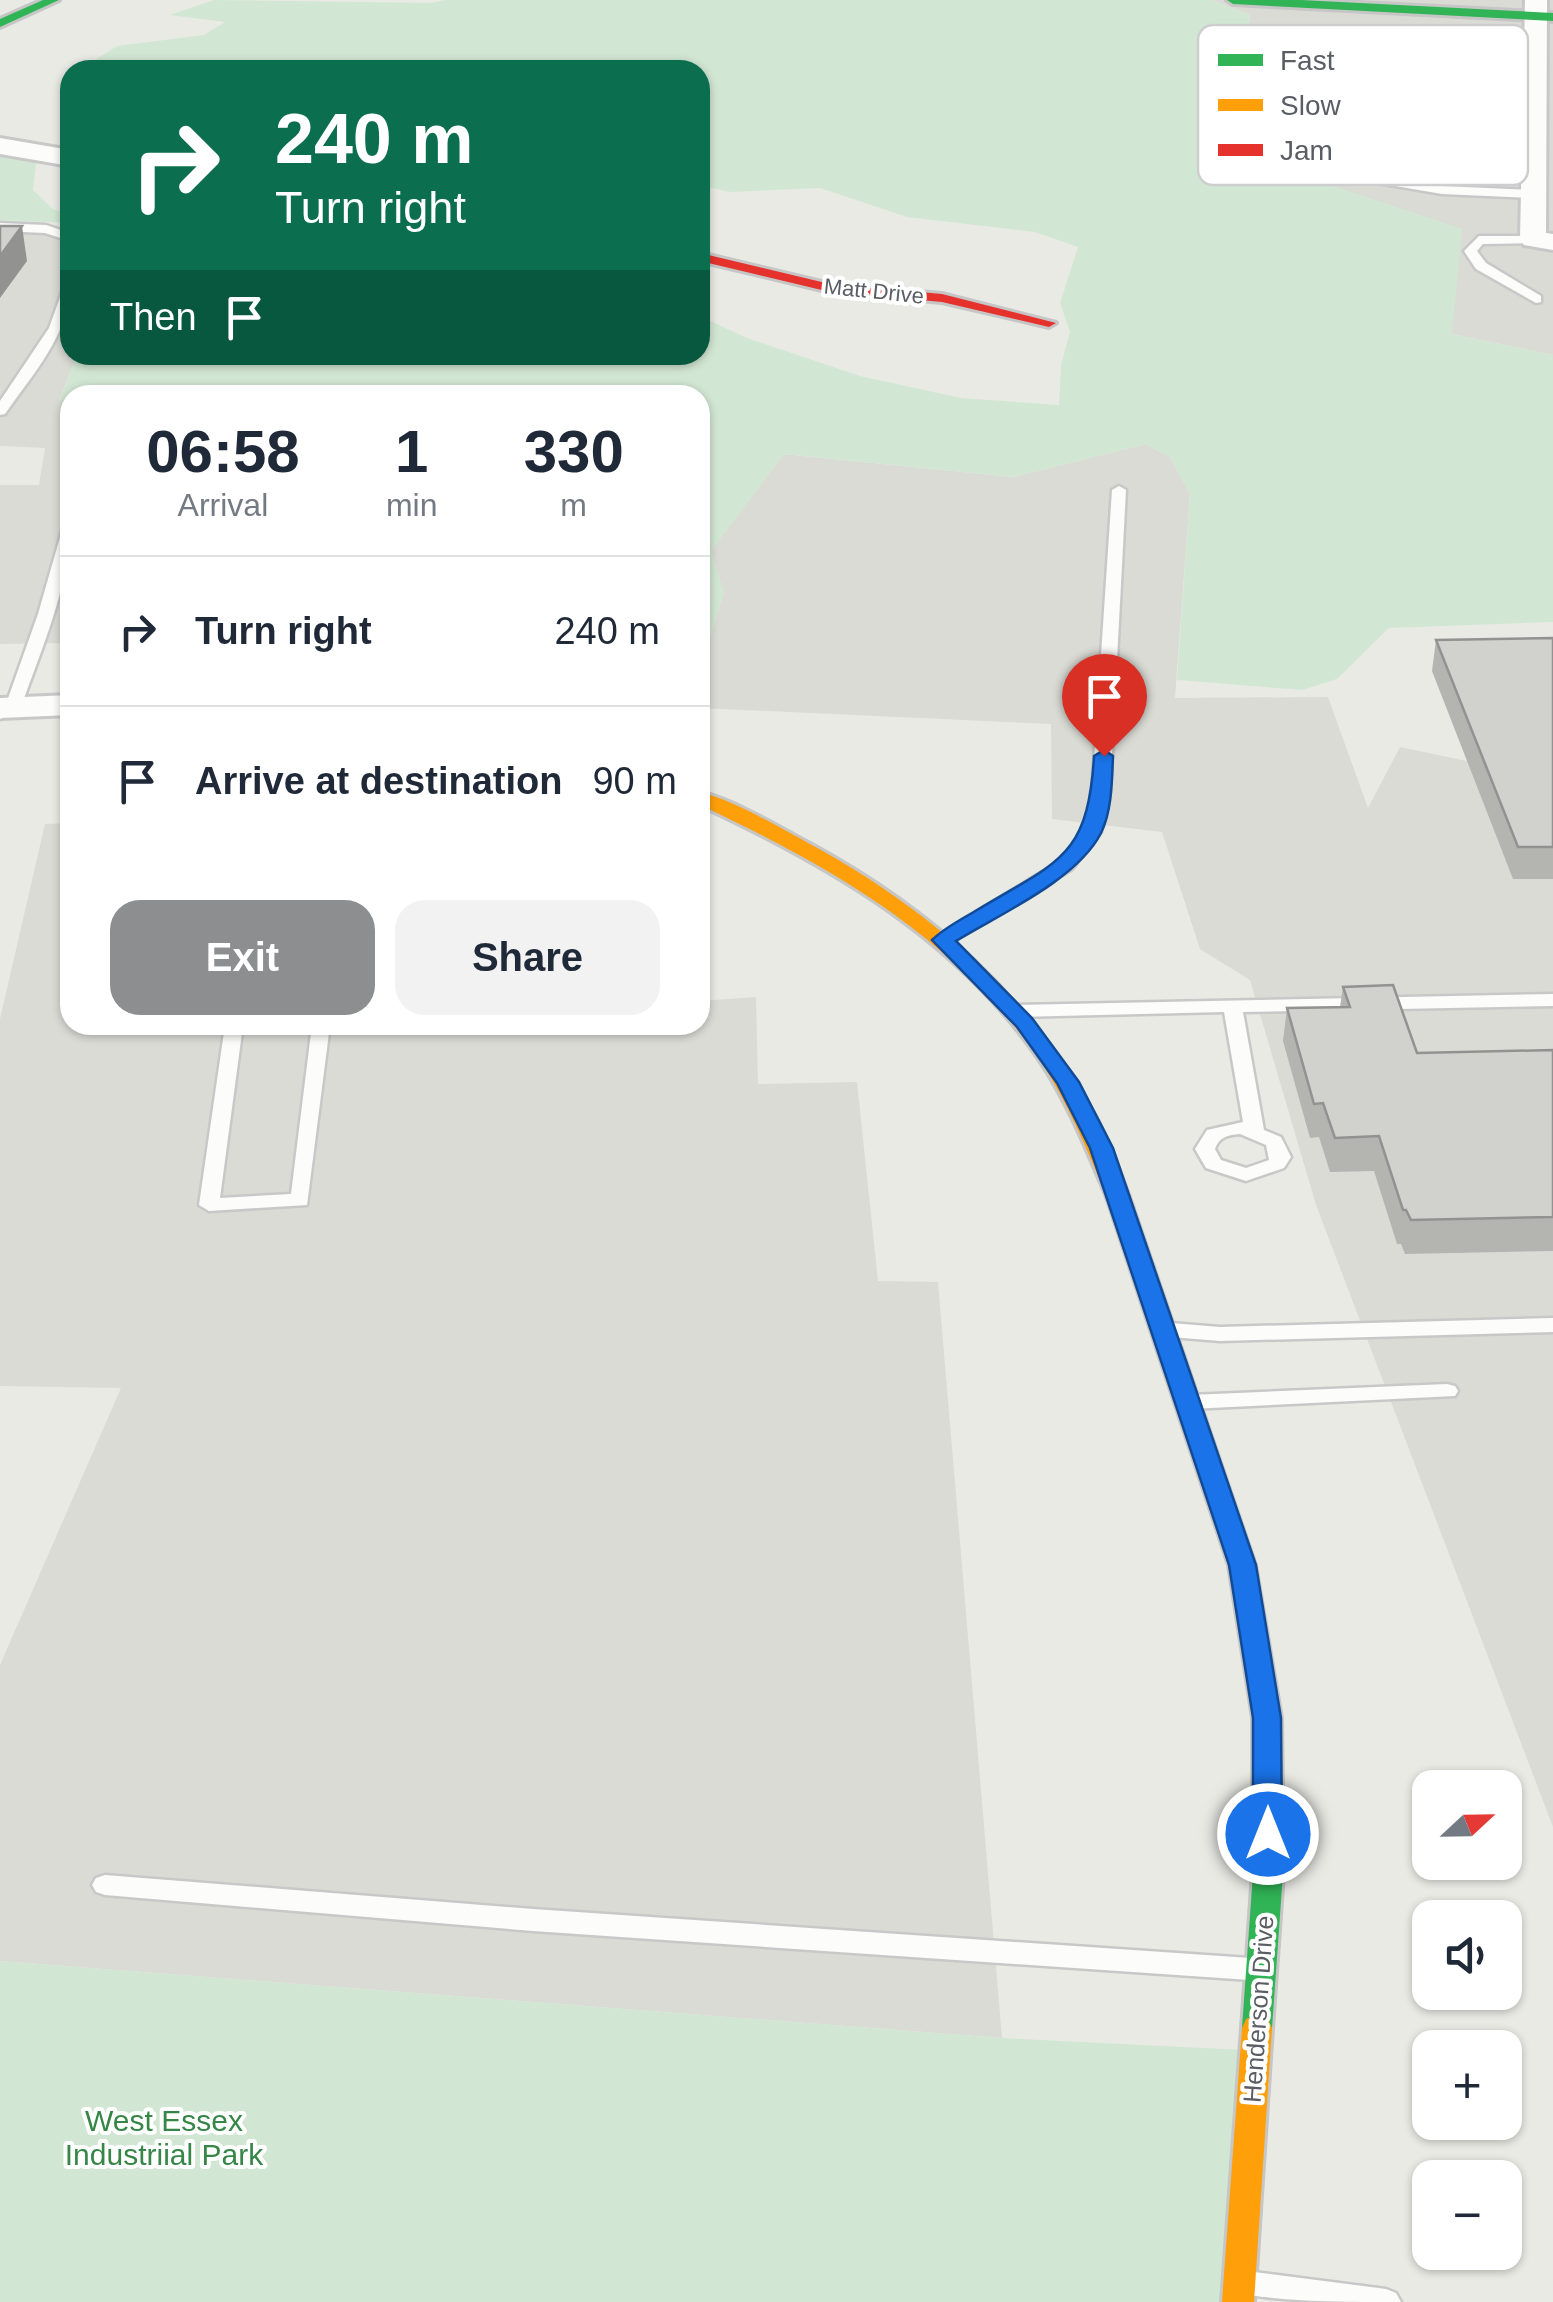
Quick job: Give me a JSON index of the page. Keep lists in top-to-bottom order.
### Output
{
  "streets": {
    "street": ["Matt Drive", "Henderson Drive"]
  },
  "parks": ["West Essex Industriial Park"],
  "legend": ["Fast", "Slow", "Jam"],
  "north": "right",
  "page": {
    "turn": ["240 m", "Turn right"],
    "then": "Then",
    "eta": [
      "06:58",
      "Arrival",
      "1",
      "min",
      "330",
      "m"
    ],
    "list": [
      {
        "name": "Turn right",
        "value": "240 m"
      },
      {
        "name": "Arrive at destination",
        "value": "90 m"
      }
    ],
    "buttons": ["Exit", "Share"],
    "map_buttons": ["+", "−"]
  }
}
